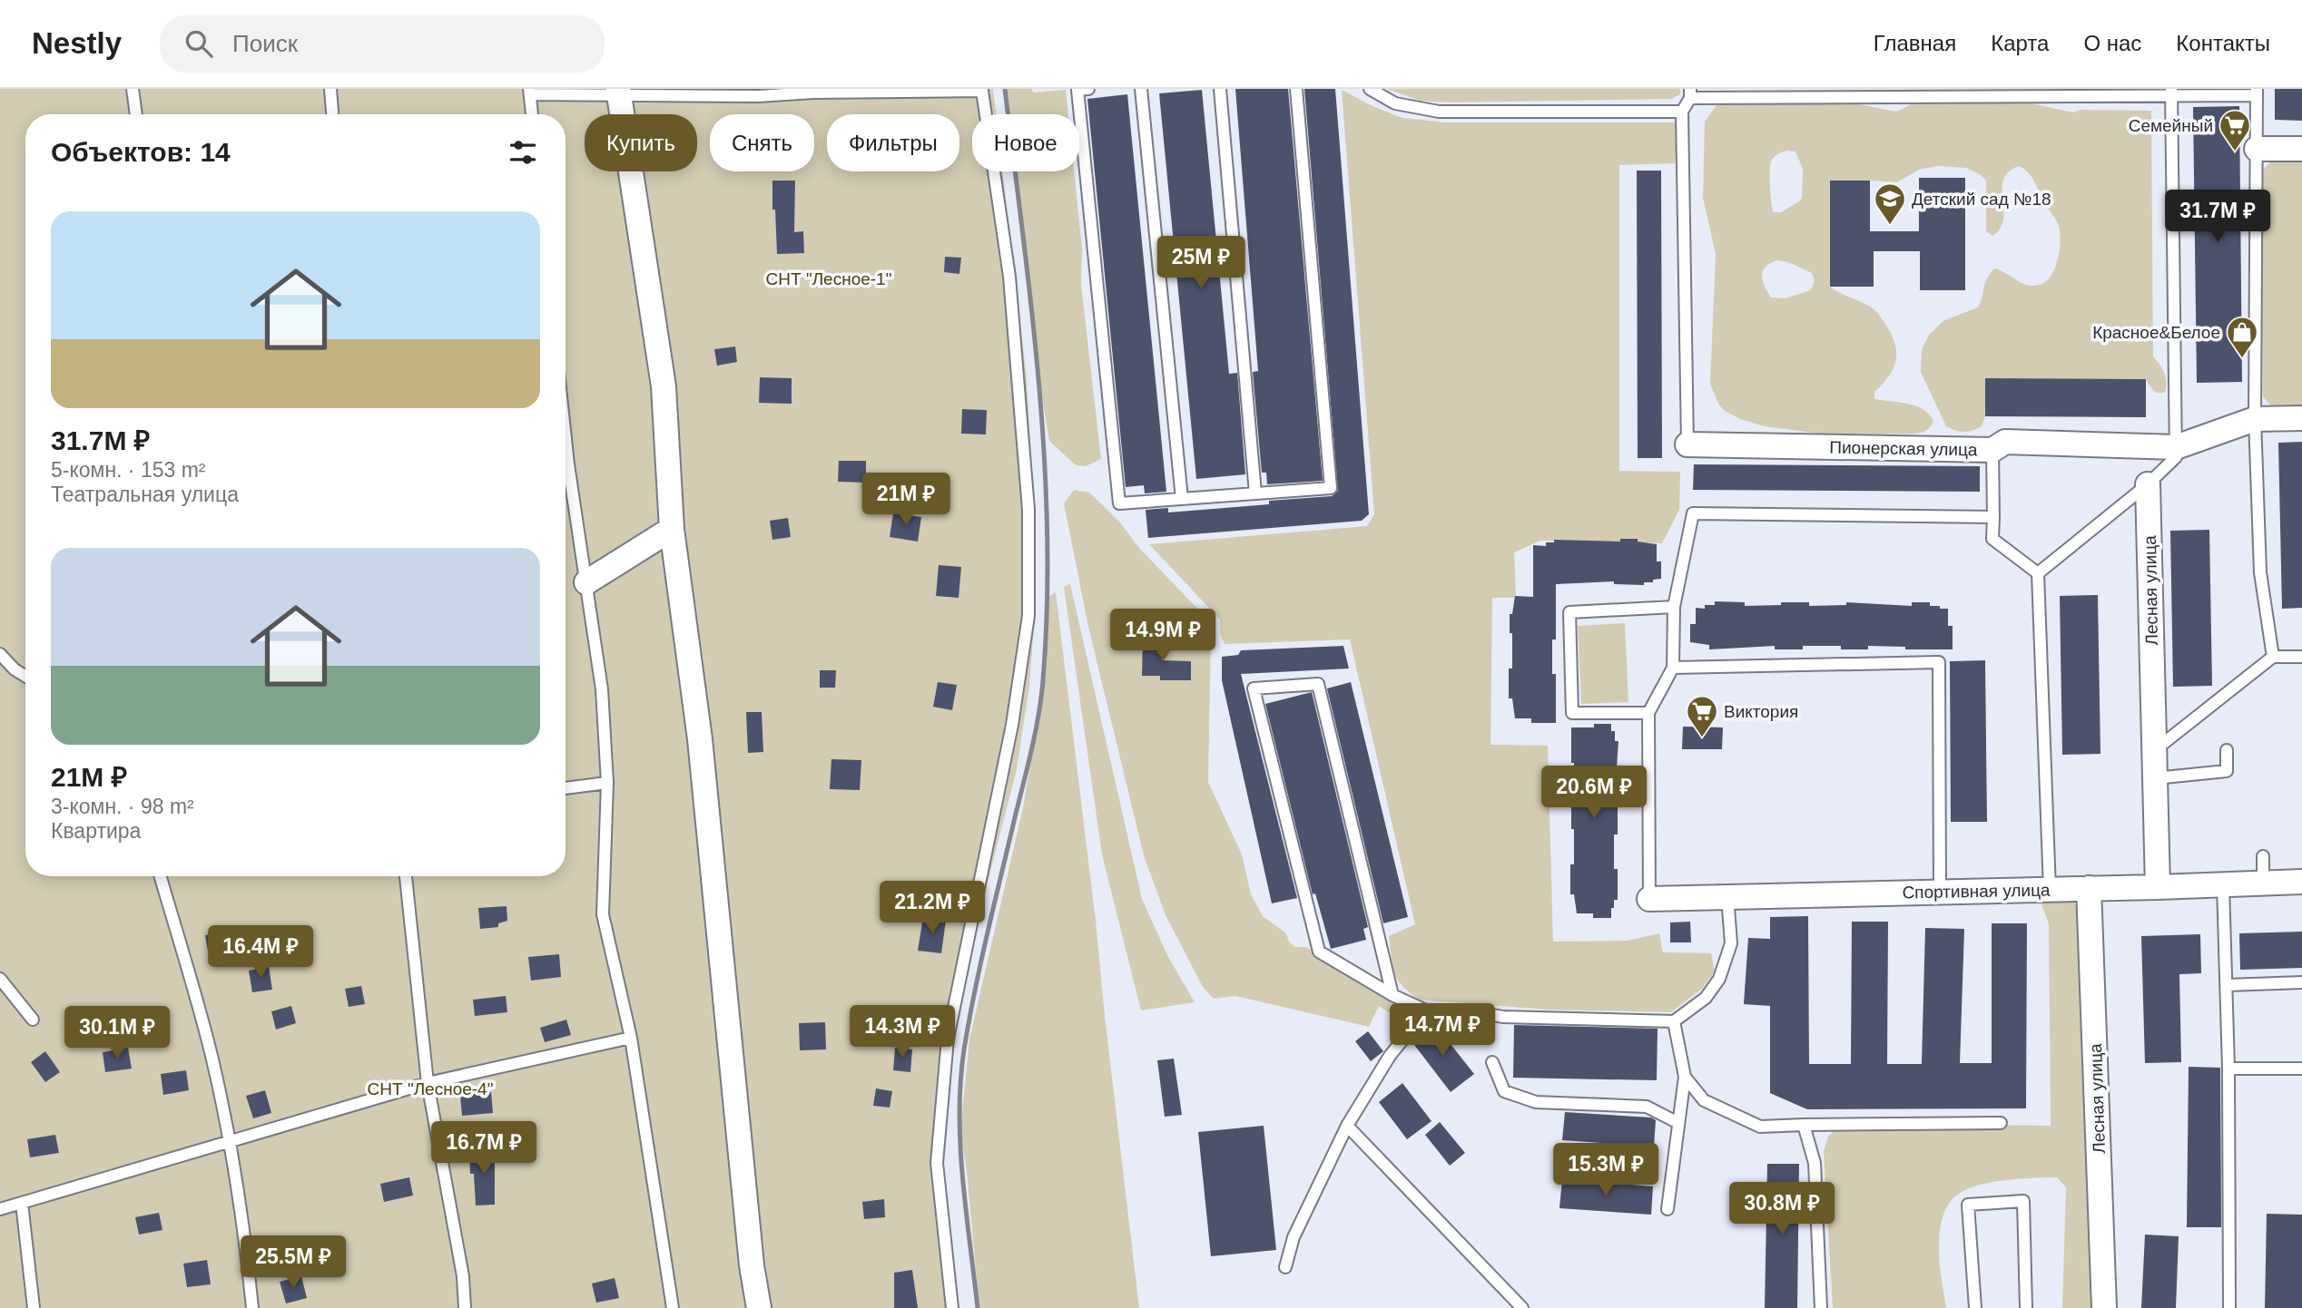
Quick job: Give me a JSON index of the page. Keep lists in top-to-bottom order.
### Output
{
  "streets": {
    "street": ["Пионерская улица", "Лесная улица", "Спортивная улица"]
  },
  "crossings": [
    ["Лесная улица", "Спортивная улица"]
  ],
  "parks": ["СНТ \"Лесное-1\"", "СНТ \"Лесное-4\""],
  "places": {
    "supermarket": ["Семейный", "Виктория"],
    "school or university": ["Детский сад №18"],
    "shop": ["Красное&Белое"]
  },
  "page": {
    "header": "Nestly",
    "search": "Поиск",
    "nav": [
      "Главная",
      "Карта",
      "О нас",
      "Контакты"
    ],
    "chip": [
      "Купить",
      "Снять",
      "Фильтры",
      "Новое"
    ],
    "heading": "Объектов: 14",
    "price": [
      "31.7M ₽",
      "25M ₽",
      "21M ₽",
      "14.9M ₽",
      "20.6M ₽",
      "21.2M ₽",
      "16.4M ₽",
      "14.7M ₽",
      "14.3M ₽",
      "30.1M ₽",
      "16.7M ₽",
      "15.3M ₽",
      "30.8M ₽",
      "25.5M ₽"
    ],
    "list": [
      {
        "name": "31.7M ₽",
        "note": "5-комн. · 153 m² · Театральная улица"
      },
      {
        "name": "21M ₽",
        "note": "3-комн. · 98 m² · Квартира"
      }
    ]
  }
}
